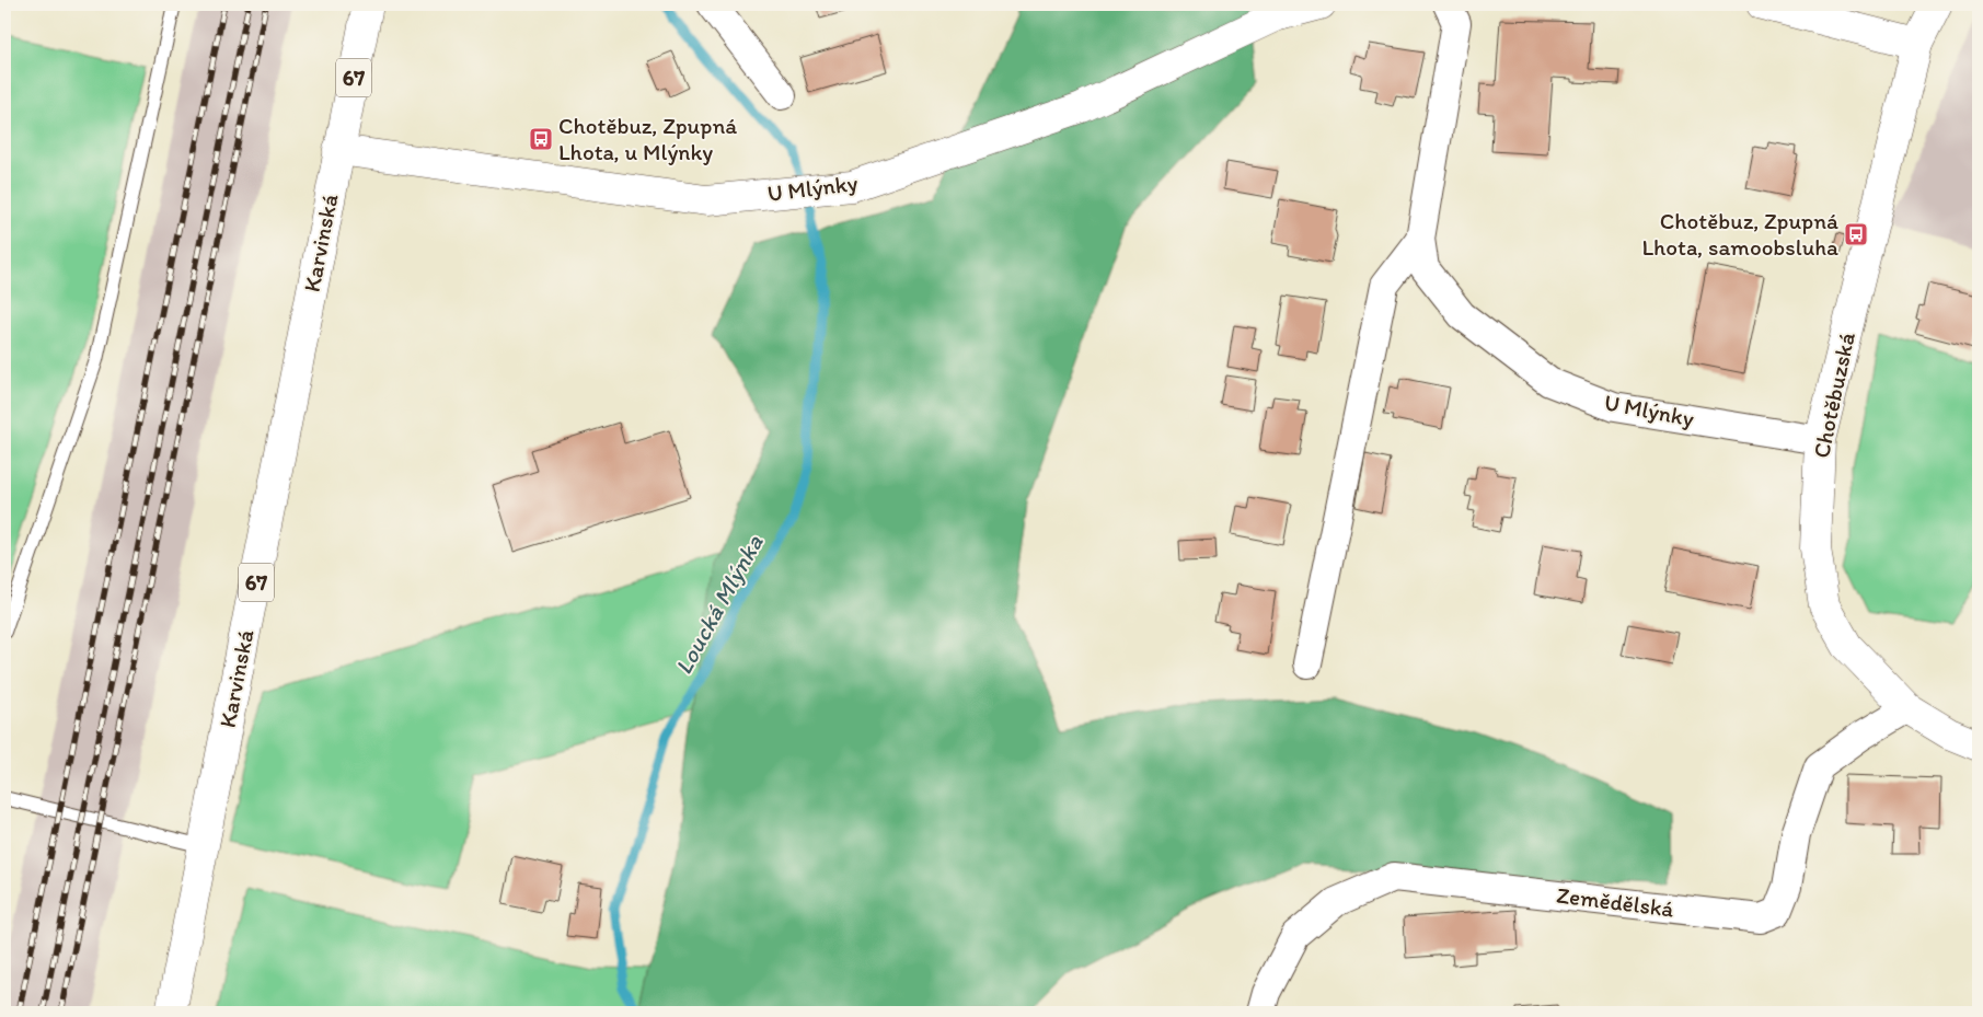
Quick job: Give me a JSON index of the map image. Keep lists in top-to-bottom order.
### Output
{
  "streets": {
    "street": [
      "67",
      "U Mlýnky",
      "Karvinská",
      "Chotěbuzská",
      "Zemědělská"
    ]
  },
  "crossings": [
    ["67", "U Mlýnky"],
    ["67", "Karvinská"],
    ["U Mlýnky", "Karvinská"],
    ["U Mlýnky", "Chotěbuzská"],
    ["Chotěbuzská", "Zemědělská"]
  ],
  "water": ["Loucká Mlýnka"],
  "places": {
    "bus stop": ["Chotěbuz, Zpupná Lhota, u Mlýnky", "Chotěbuz, Zpupná Lhota, samoobsluha"]
  }
}
